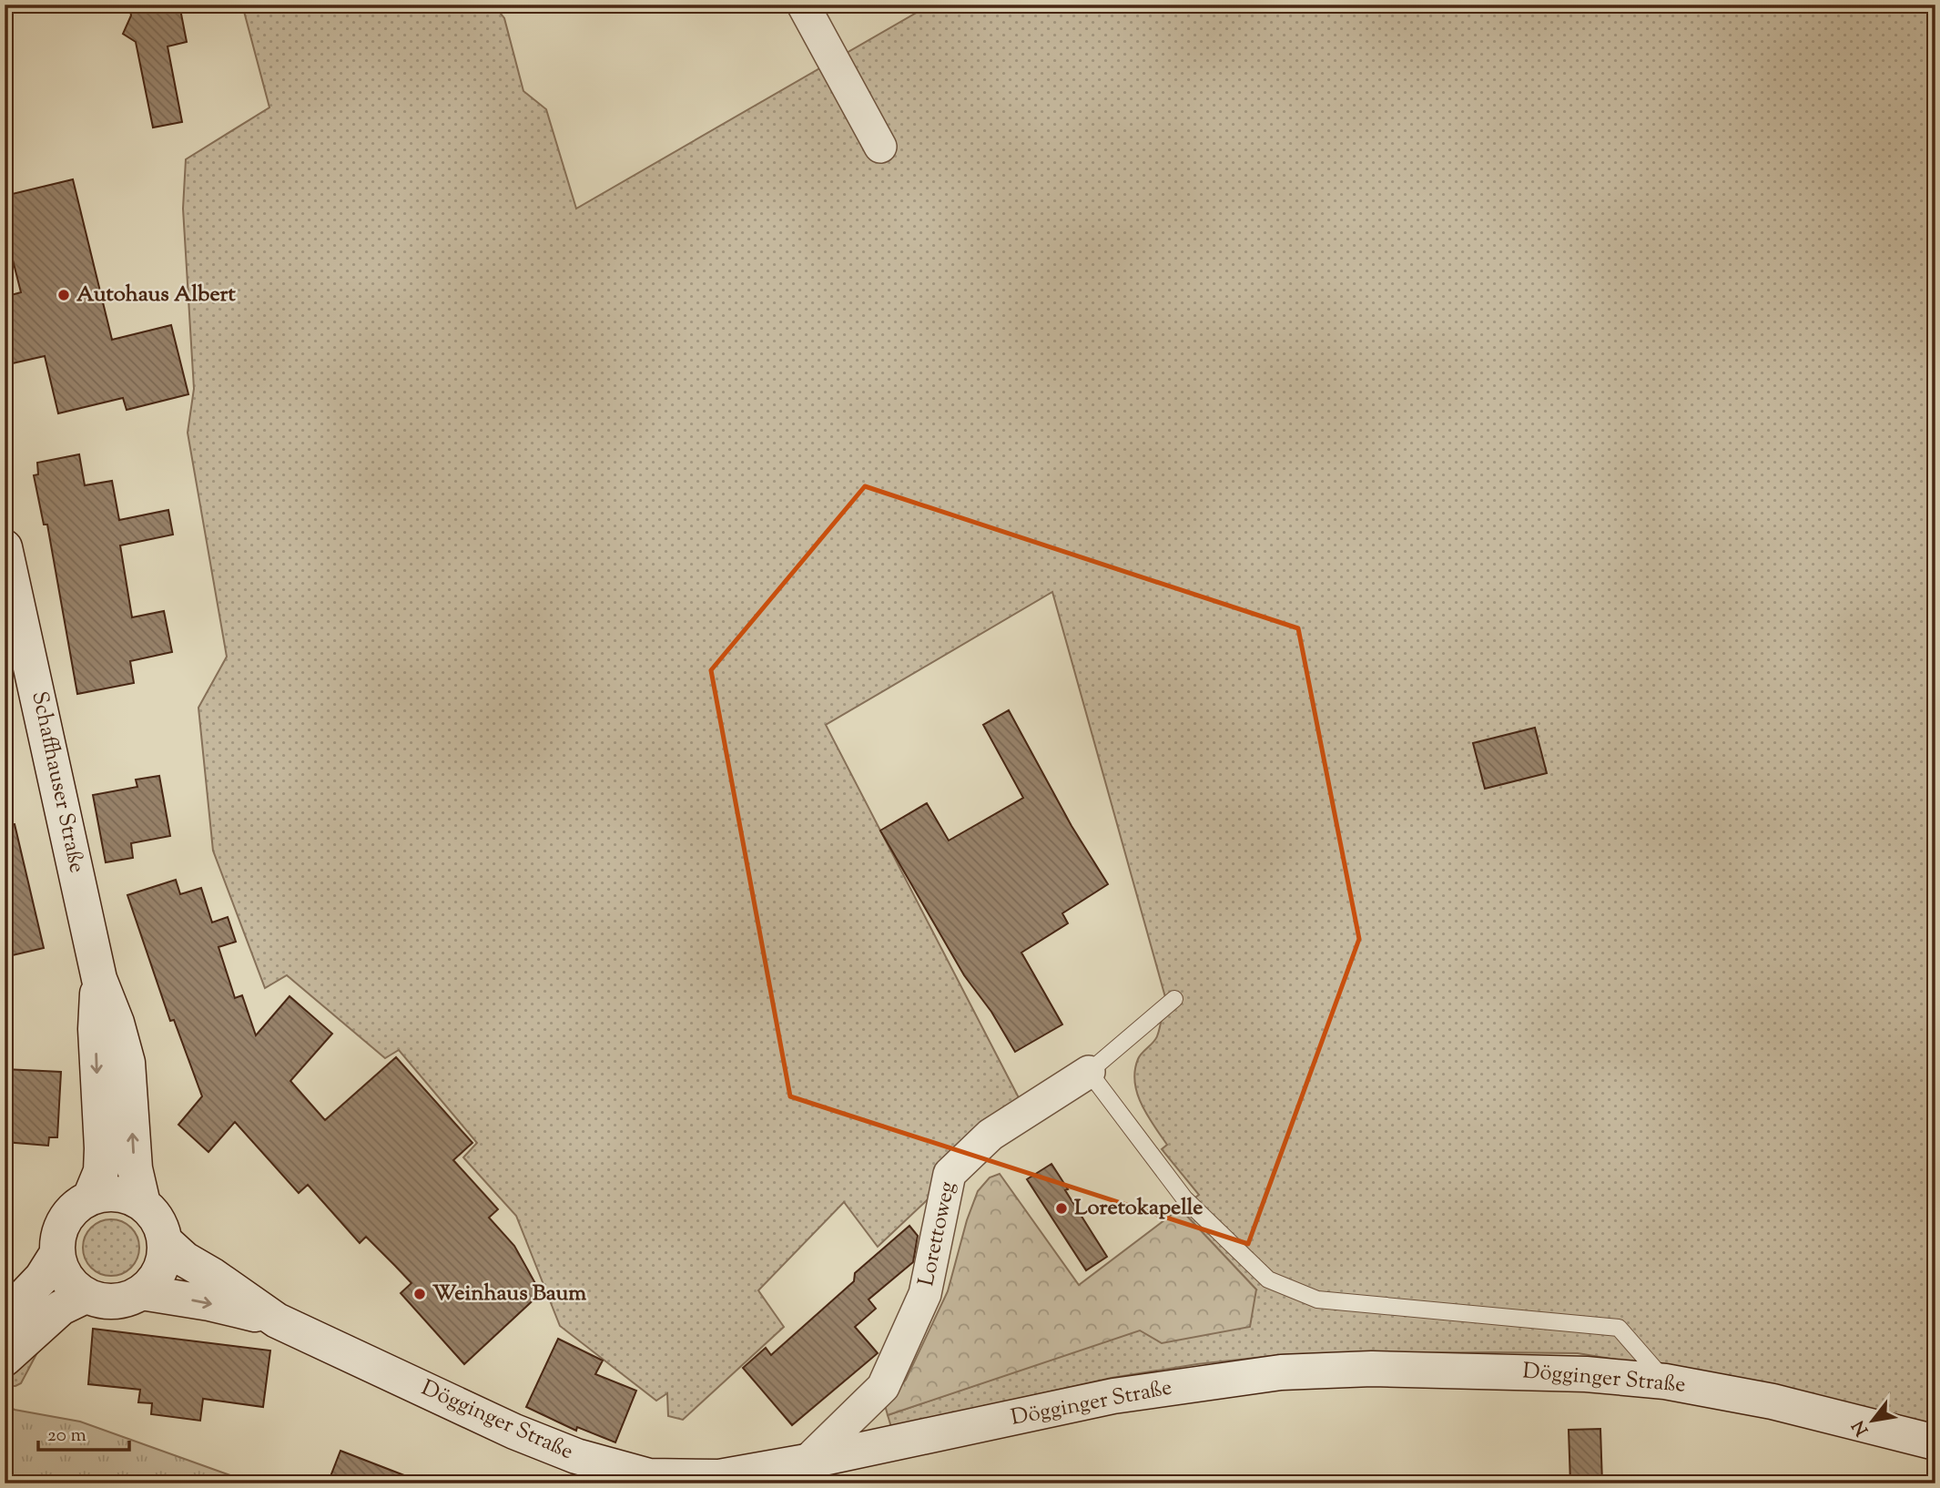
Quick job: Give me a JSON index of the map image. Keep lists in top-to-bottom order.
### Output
{
  "streets": {
    "main road": ["Schaffhauser Straße", "Dögginger Straße"],
    "street": ["Lorettoweg"]
  },
  "crossings": [
    ["Schaffhauser Straße", "Dögginger Straße"],
    ["Lorettoweg", "Dögginger Straße"]
  ],
  "places": ["Autohaus Albert", "Loretokapelle", "Weinhaus Baum"],
  "scale_bar": "20 m",
  "north": "bottom left"
}
